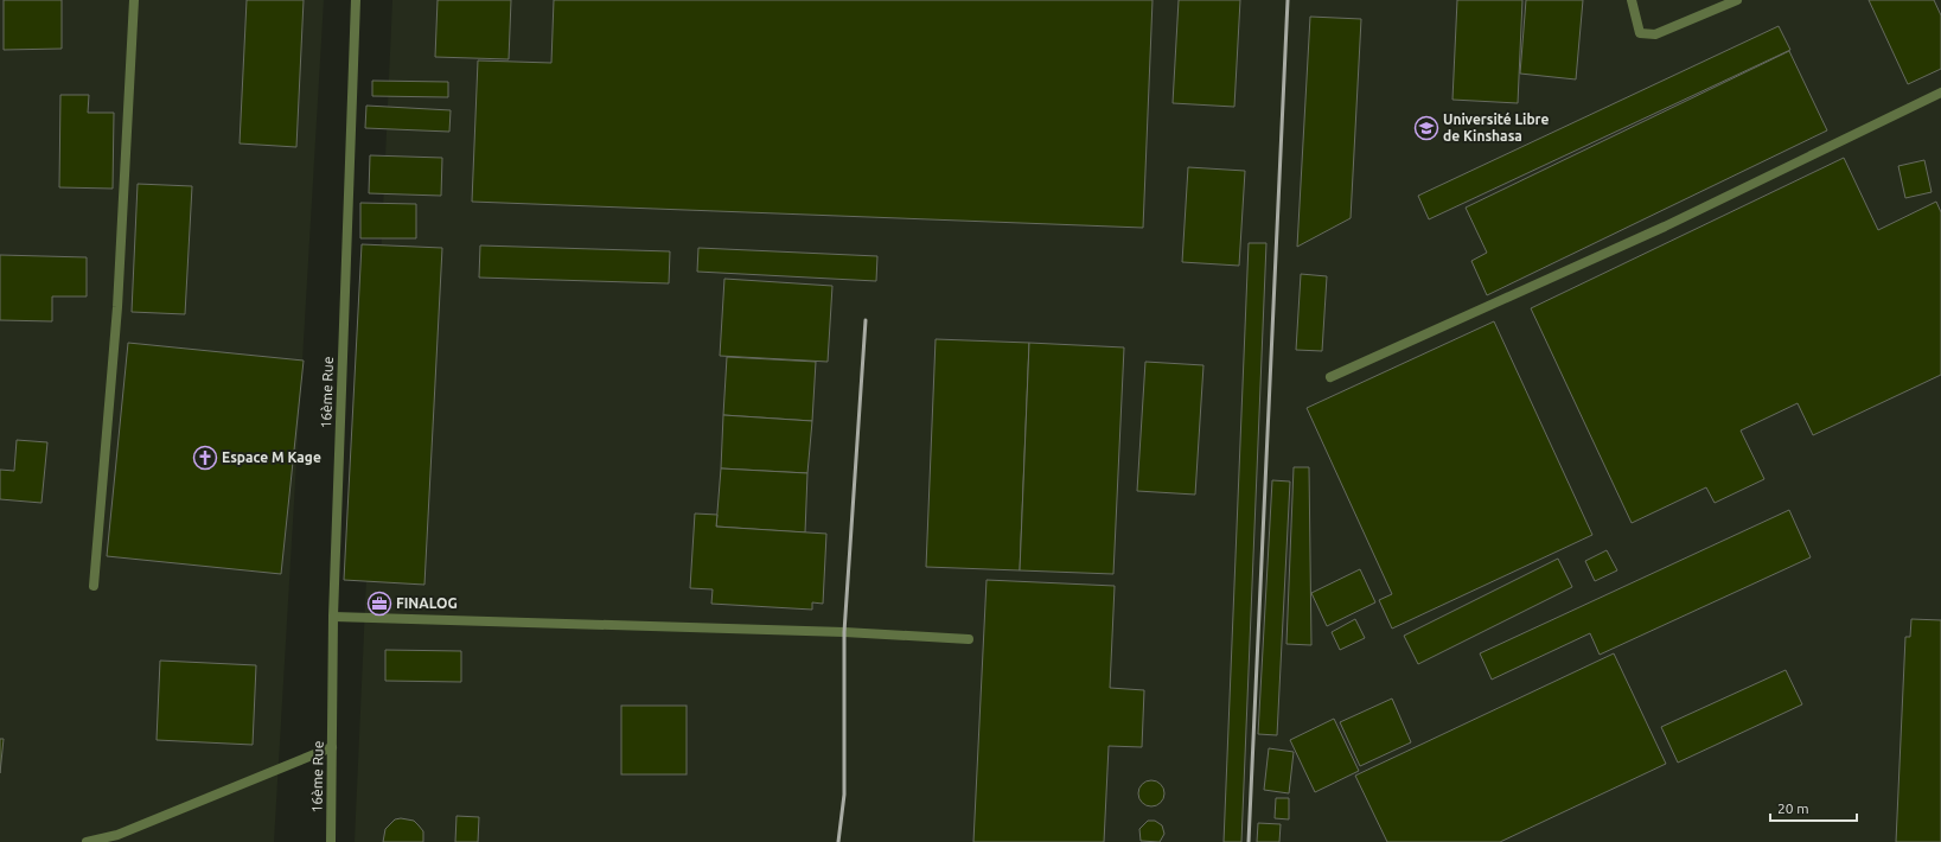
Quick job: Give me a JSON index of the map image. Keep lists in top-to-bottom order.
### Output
{
  "streets": {
    "street": ["16ème Rue"]
  },
  "places": {
    "school or university": ["Université Libre de Kinshasa"],
    "church": ["Espace M Kage"],
    "office": ["FINALOG"]
  },
  "scale_bar": "20 m"
}
